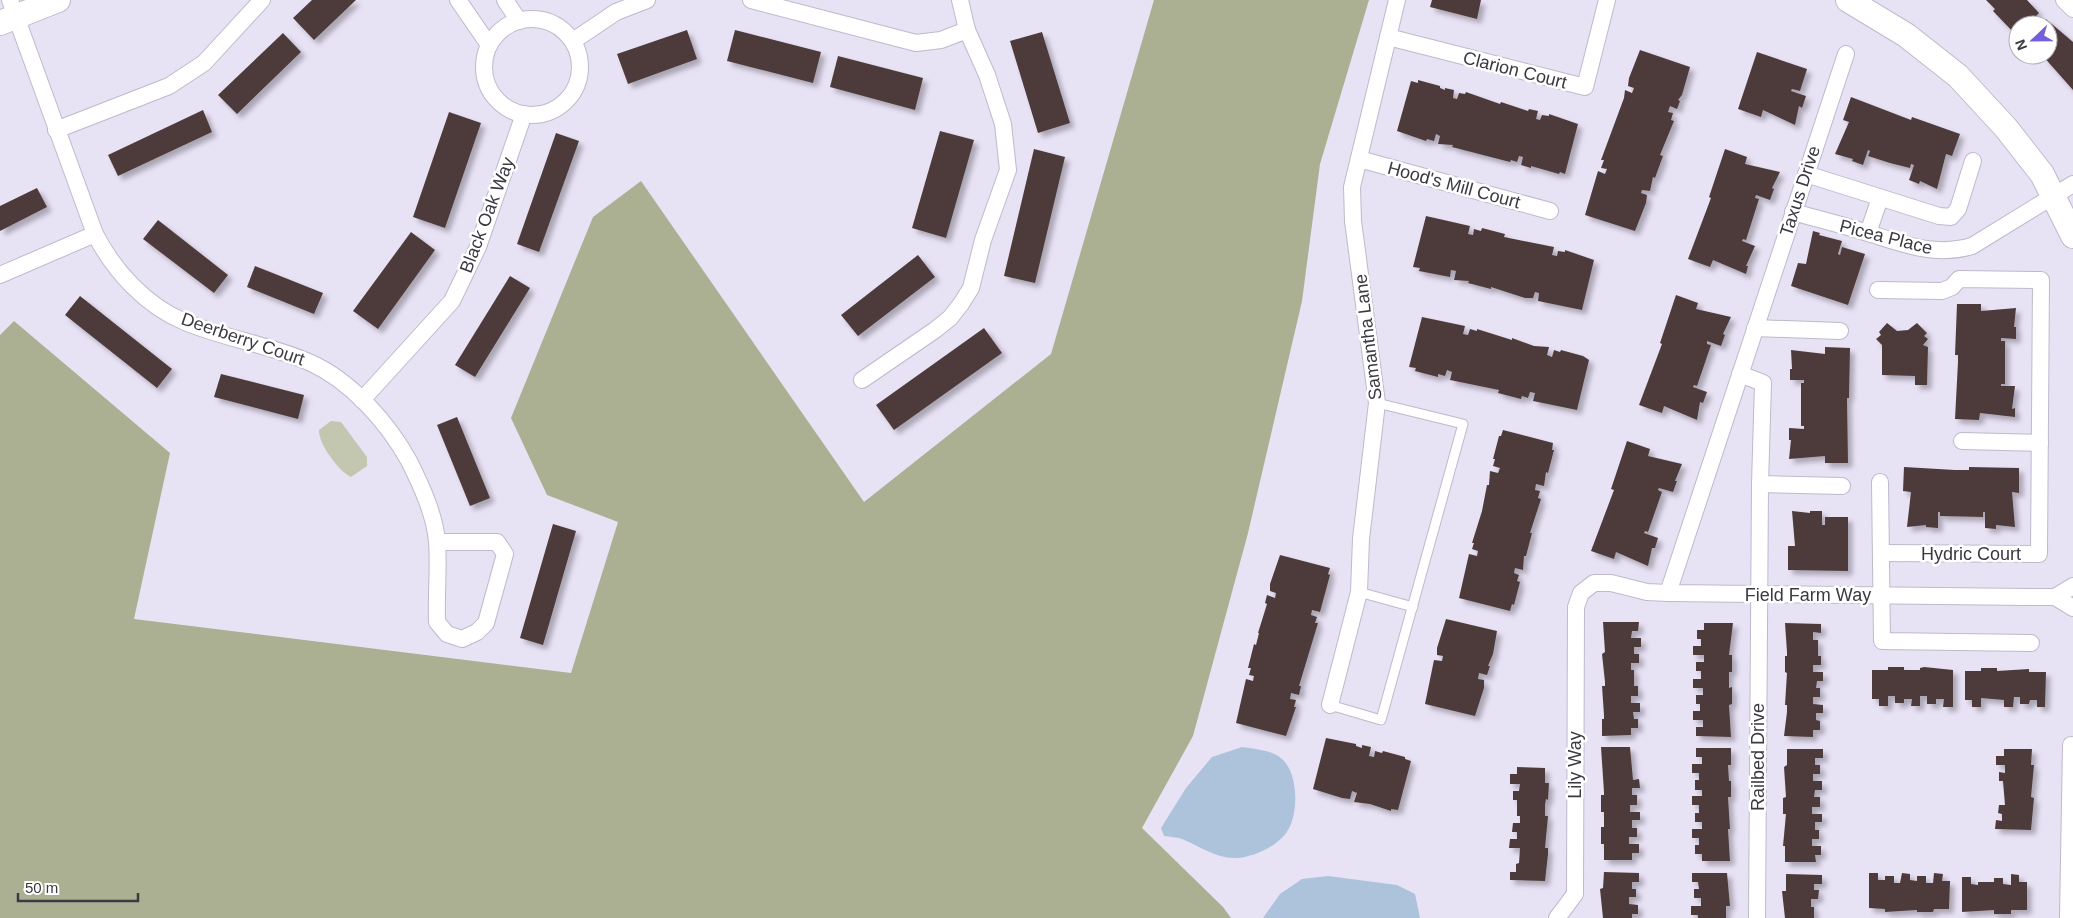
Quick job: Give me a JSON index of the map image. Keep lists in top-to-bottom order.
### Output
{
  "streets": {
    "street": [
      "Clarion Court",
      "Hood's Mill Court",
      "Taxus Drive",
      "Black Oak Way",
      "Picea Place",
      "Samantha Lane",
      "Deerberry Court",
      "Hydric Court",
      "Field Farm Way",
      "Railbed Drive",
      "Lily Way"
    ]
  },
  "crossings": [
    ["Clarion Court", "Samantha Lane"],
    ["Hood's Mill Court", "Samantha Lane"],
    ["Taxus Drive", "Picea Place"],
    ["Taxus Drive", "Field Farm Way"],
    ["Taxus Drive", "Railbed Drive"],
    ["Black Oak Way", "Deerberry Court"],
    ["Field Farm Way", "Railbed Drive"],
    ["Field Farm Way", "Lily Way"]
  ],
  "scale_bar": "50 m",
  "north": "left"
}
